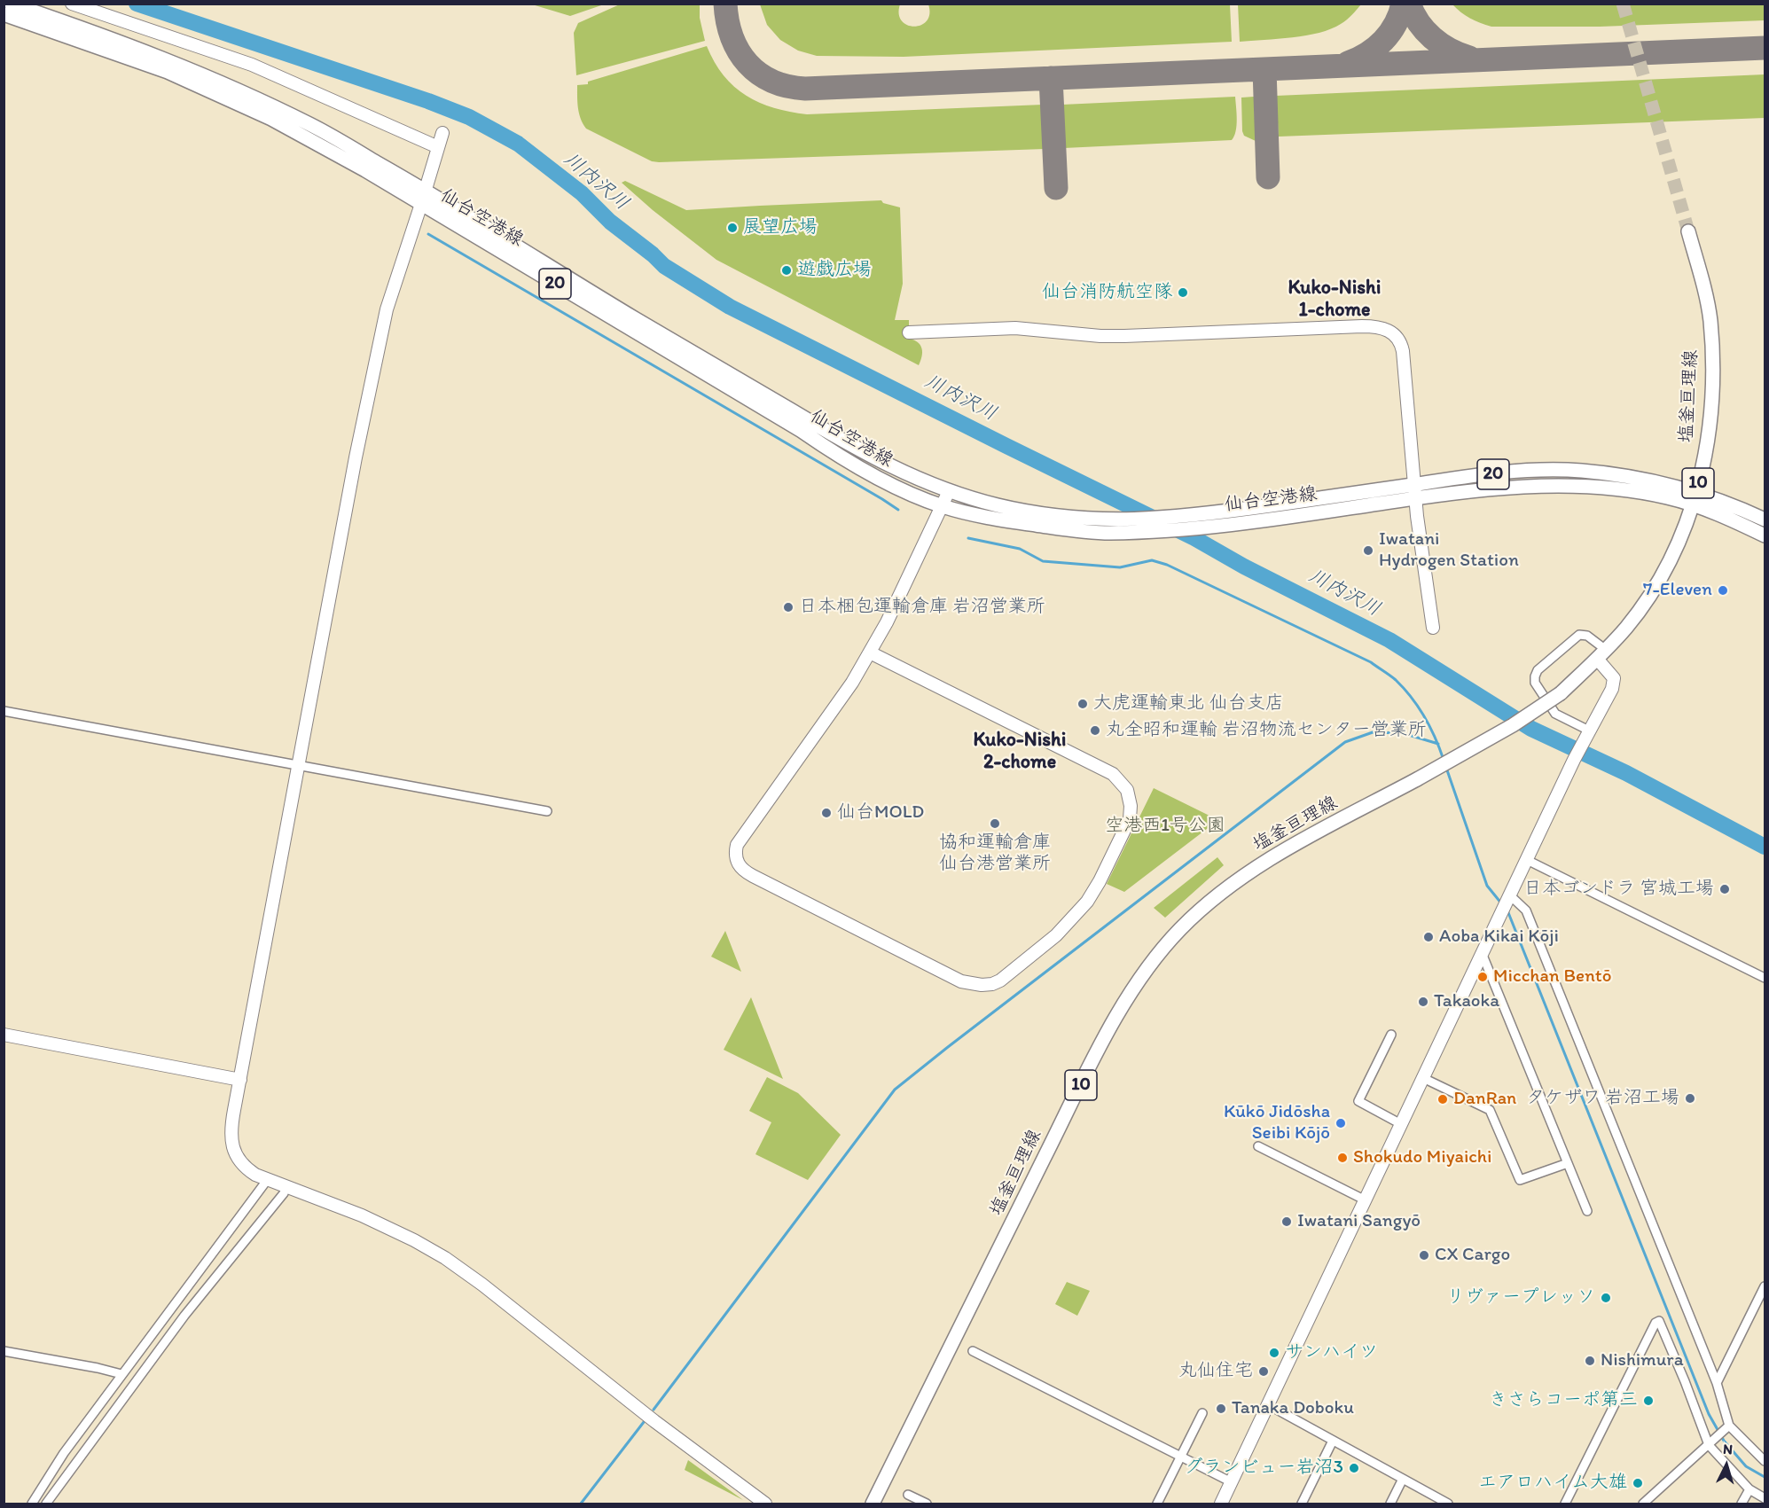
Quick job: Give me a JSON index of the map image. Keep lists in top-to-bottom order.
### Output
{
  "streets": {
    "main road": [
      "仙台空港線",
      "20",
      "塩釜亘理線",
      "10"
    ]
  },
  "crossings": [
    ["仙台空港線", "塩釜亘理線"]
  ],
  "districts": ["Kuko-Nishi 1-chome", "Kuko-Nishi 2-chome"],
  "water": ["川内沢川"],
  "parks": ["空港西1号公園"],
  "places": [
    "展望広場",
    "遊戯広場",
    "仙台消防航空隊",
    "Iwatani Hydrogen Station",
    "7-Eleven",
    "日本梱包運輸倉庫 岩沼営業所",
    "大虎運輸東北 仙台支店",
    "丸全昭和運輸 岩沼物流センター営業所",
    "仙台MOLD",
    "協和運輸倉庫 仙台港営業所",
    "日本ゴンドラ 宮城工場",
    "Aoba Kikai Kōji",
    "Micchan Bentō",
    "Takaoka",
    "タケザワ 岩沼工場",
    "DanRan",
    "Kūkō Jidōsha Seibi Kōjō",
    "Shokudo Miyaichi",
    "Iwatani Sangyō",
    "CX Cargo",
    "リヴァープレッソ",
    "サンハイツ",
    "Nishimura",
    "丸仙住宅",
    "きさらコーポ第三",
    "Tanaka Doboku",
    "グランビュー岩沼3",
    "エアロハイム大雄"
  ],
  "north": "top"
}
